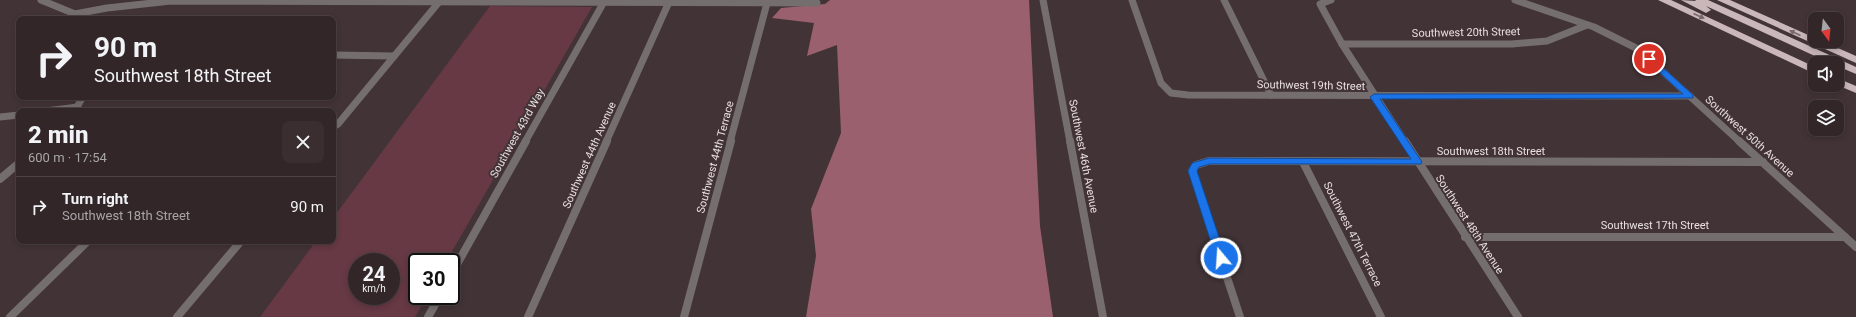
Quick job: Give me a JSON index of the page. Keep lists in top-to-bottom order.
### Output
{
  "streets": {
    "street": [
      "Southwest 20th Street",
      "Southwest 19th Street",
      "Southwest 43rd Way",
      "Southwest 50th Avenue",
      "Southwest 18th Street",
      "Southwest 44th Avenue",
      "Southwest 46th Avenue",
      "Southwest 44th Terrace",
      "Southwest 48th Avenue",
      "Southwest 17th Street",
      "Southwest 47th Terrace"
    ]
  },
  "crossings": [
    ["Southwest 20th Street", "Southwest 50th Avenue"],
    ["Southwest 20th Street", "Southwest 48th Avenue"],
    ["Southwest 19th Street", "Southwest 50th Avenue"],
    ["Southwest 19th Street", "Southwest 48th Avenue"],
    ["Southwest 50th Avenue", "Southwest 18th Street"],
    ["Southwest 50th Avenue", "Southwest 17th Street"],
    ["Southwest 18th Street", "Southwest 48th Avenue"],
    ["Southwest 18th Street", "Southwest 47th Terrace"],
    ["Southwest 48th Avenue", "Southwest 17th Street"]
  ],
  "north": "bottom",
  "page": {
    "turn": ["90 m", "Southwest 18th Street"],
    "heading": ["2 min", "600 m · 17:54"],
    "list": [
      {
        "name": "Turn right",
        "note": "Southwest 18th Street",
        "value": "90 m"
      }
    ],
    "speed": "24 km/h",
    "limit": "30"
  }
}
